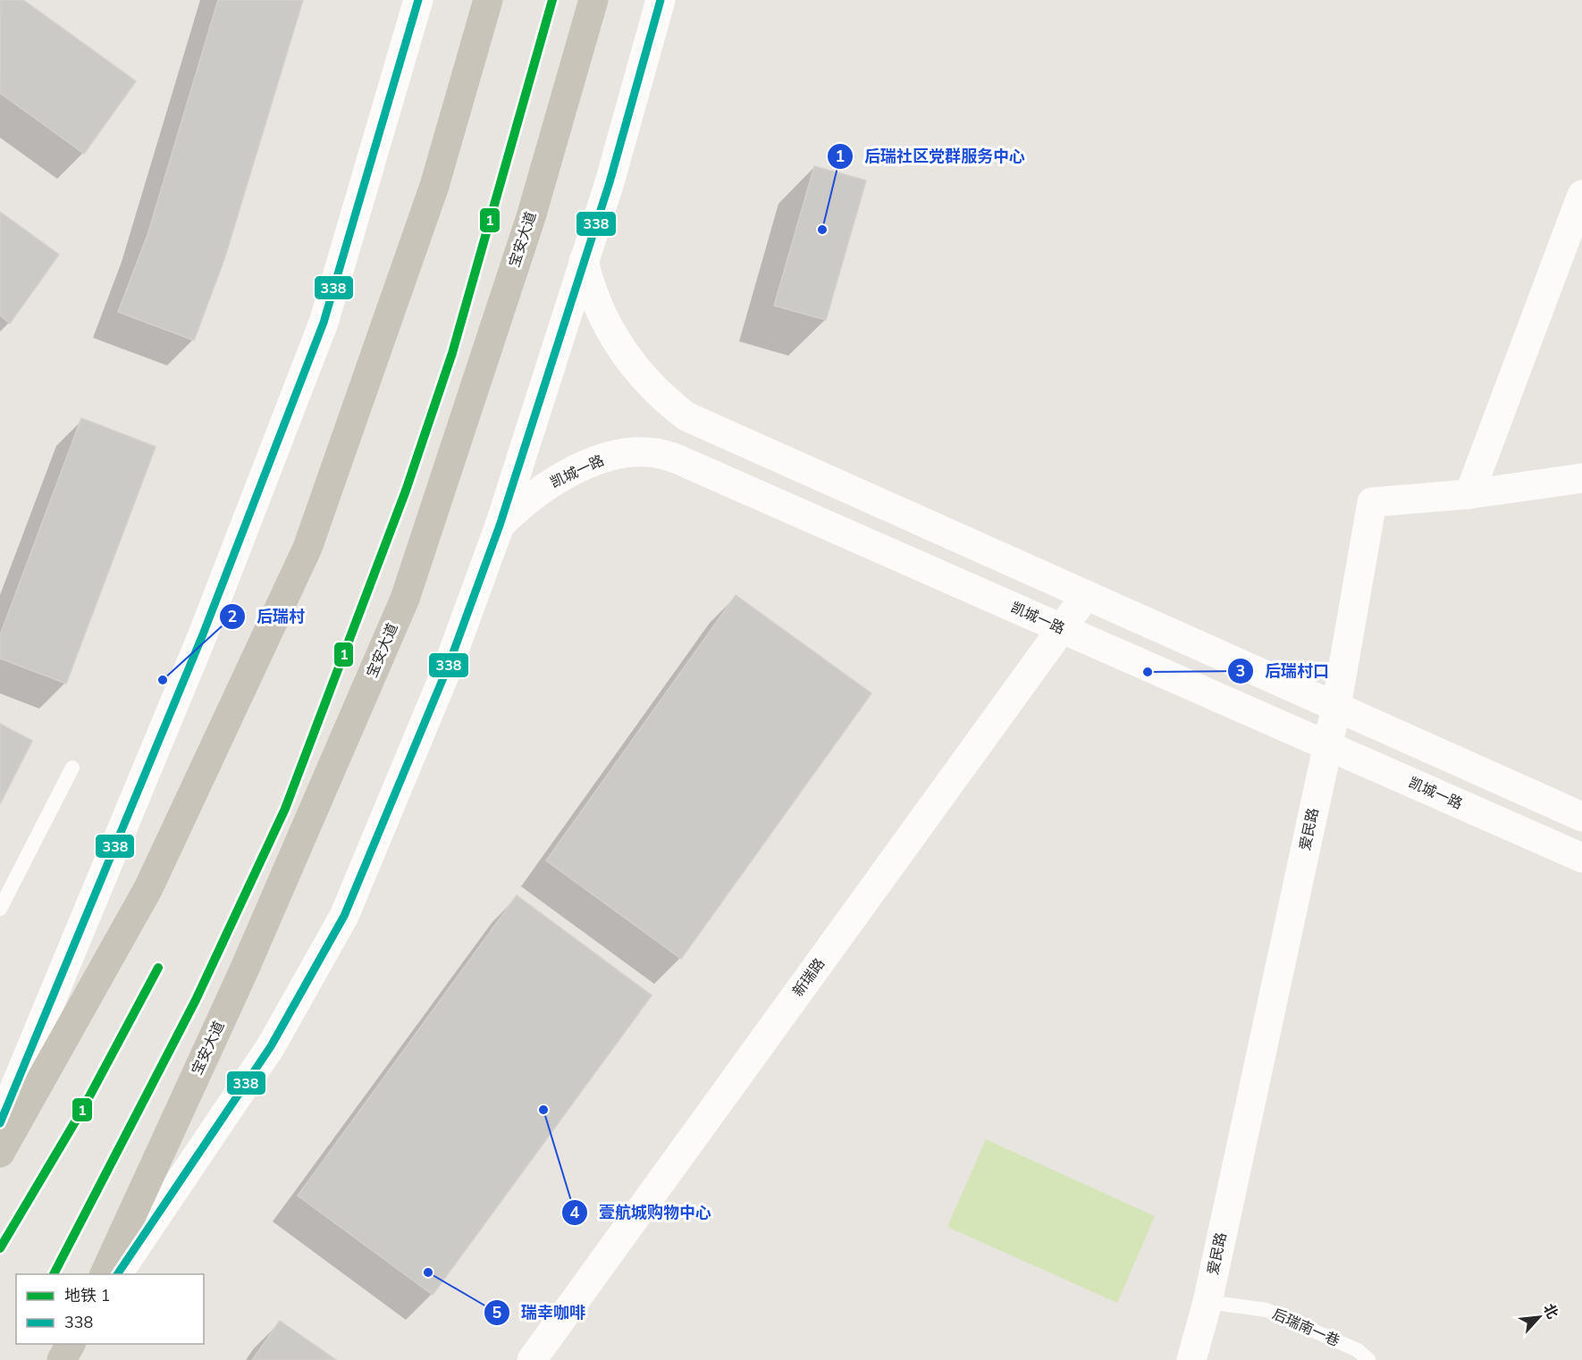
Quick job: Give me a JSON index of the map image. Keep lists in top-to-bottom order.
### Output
{
  "streets": {
    "main road": ["宝安大道"],
    "street": ["凯城一路", "爱民路", "新瑞路"],
    "lane": ["后瑞南一巷"]
  },
  "crossings": [
    ["凯城一路", "爱民路"],
    ["凯城一路", "新瑞路"],
    ["爱民路", "后瑞南一巷"]
  ],
  "places": [
    "后瑞社区党群服务中心",
    "后瑞村口",
    "后瑞村",
    "壹航城购物中心",
    "瑞幸咖啡"
  ],
  "lines": ["metro line 1", "transit line 338"],
  "legend": ["地铁 1", "338"],
  "north": "top right"
}
